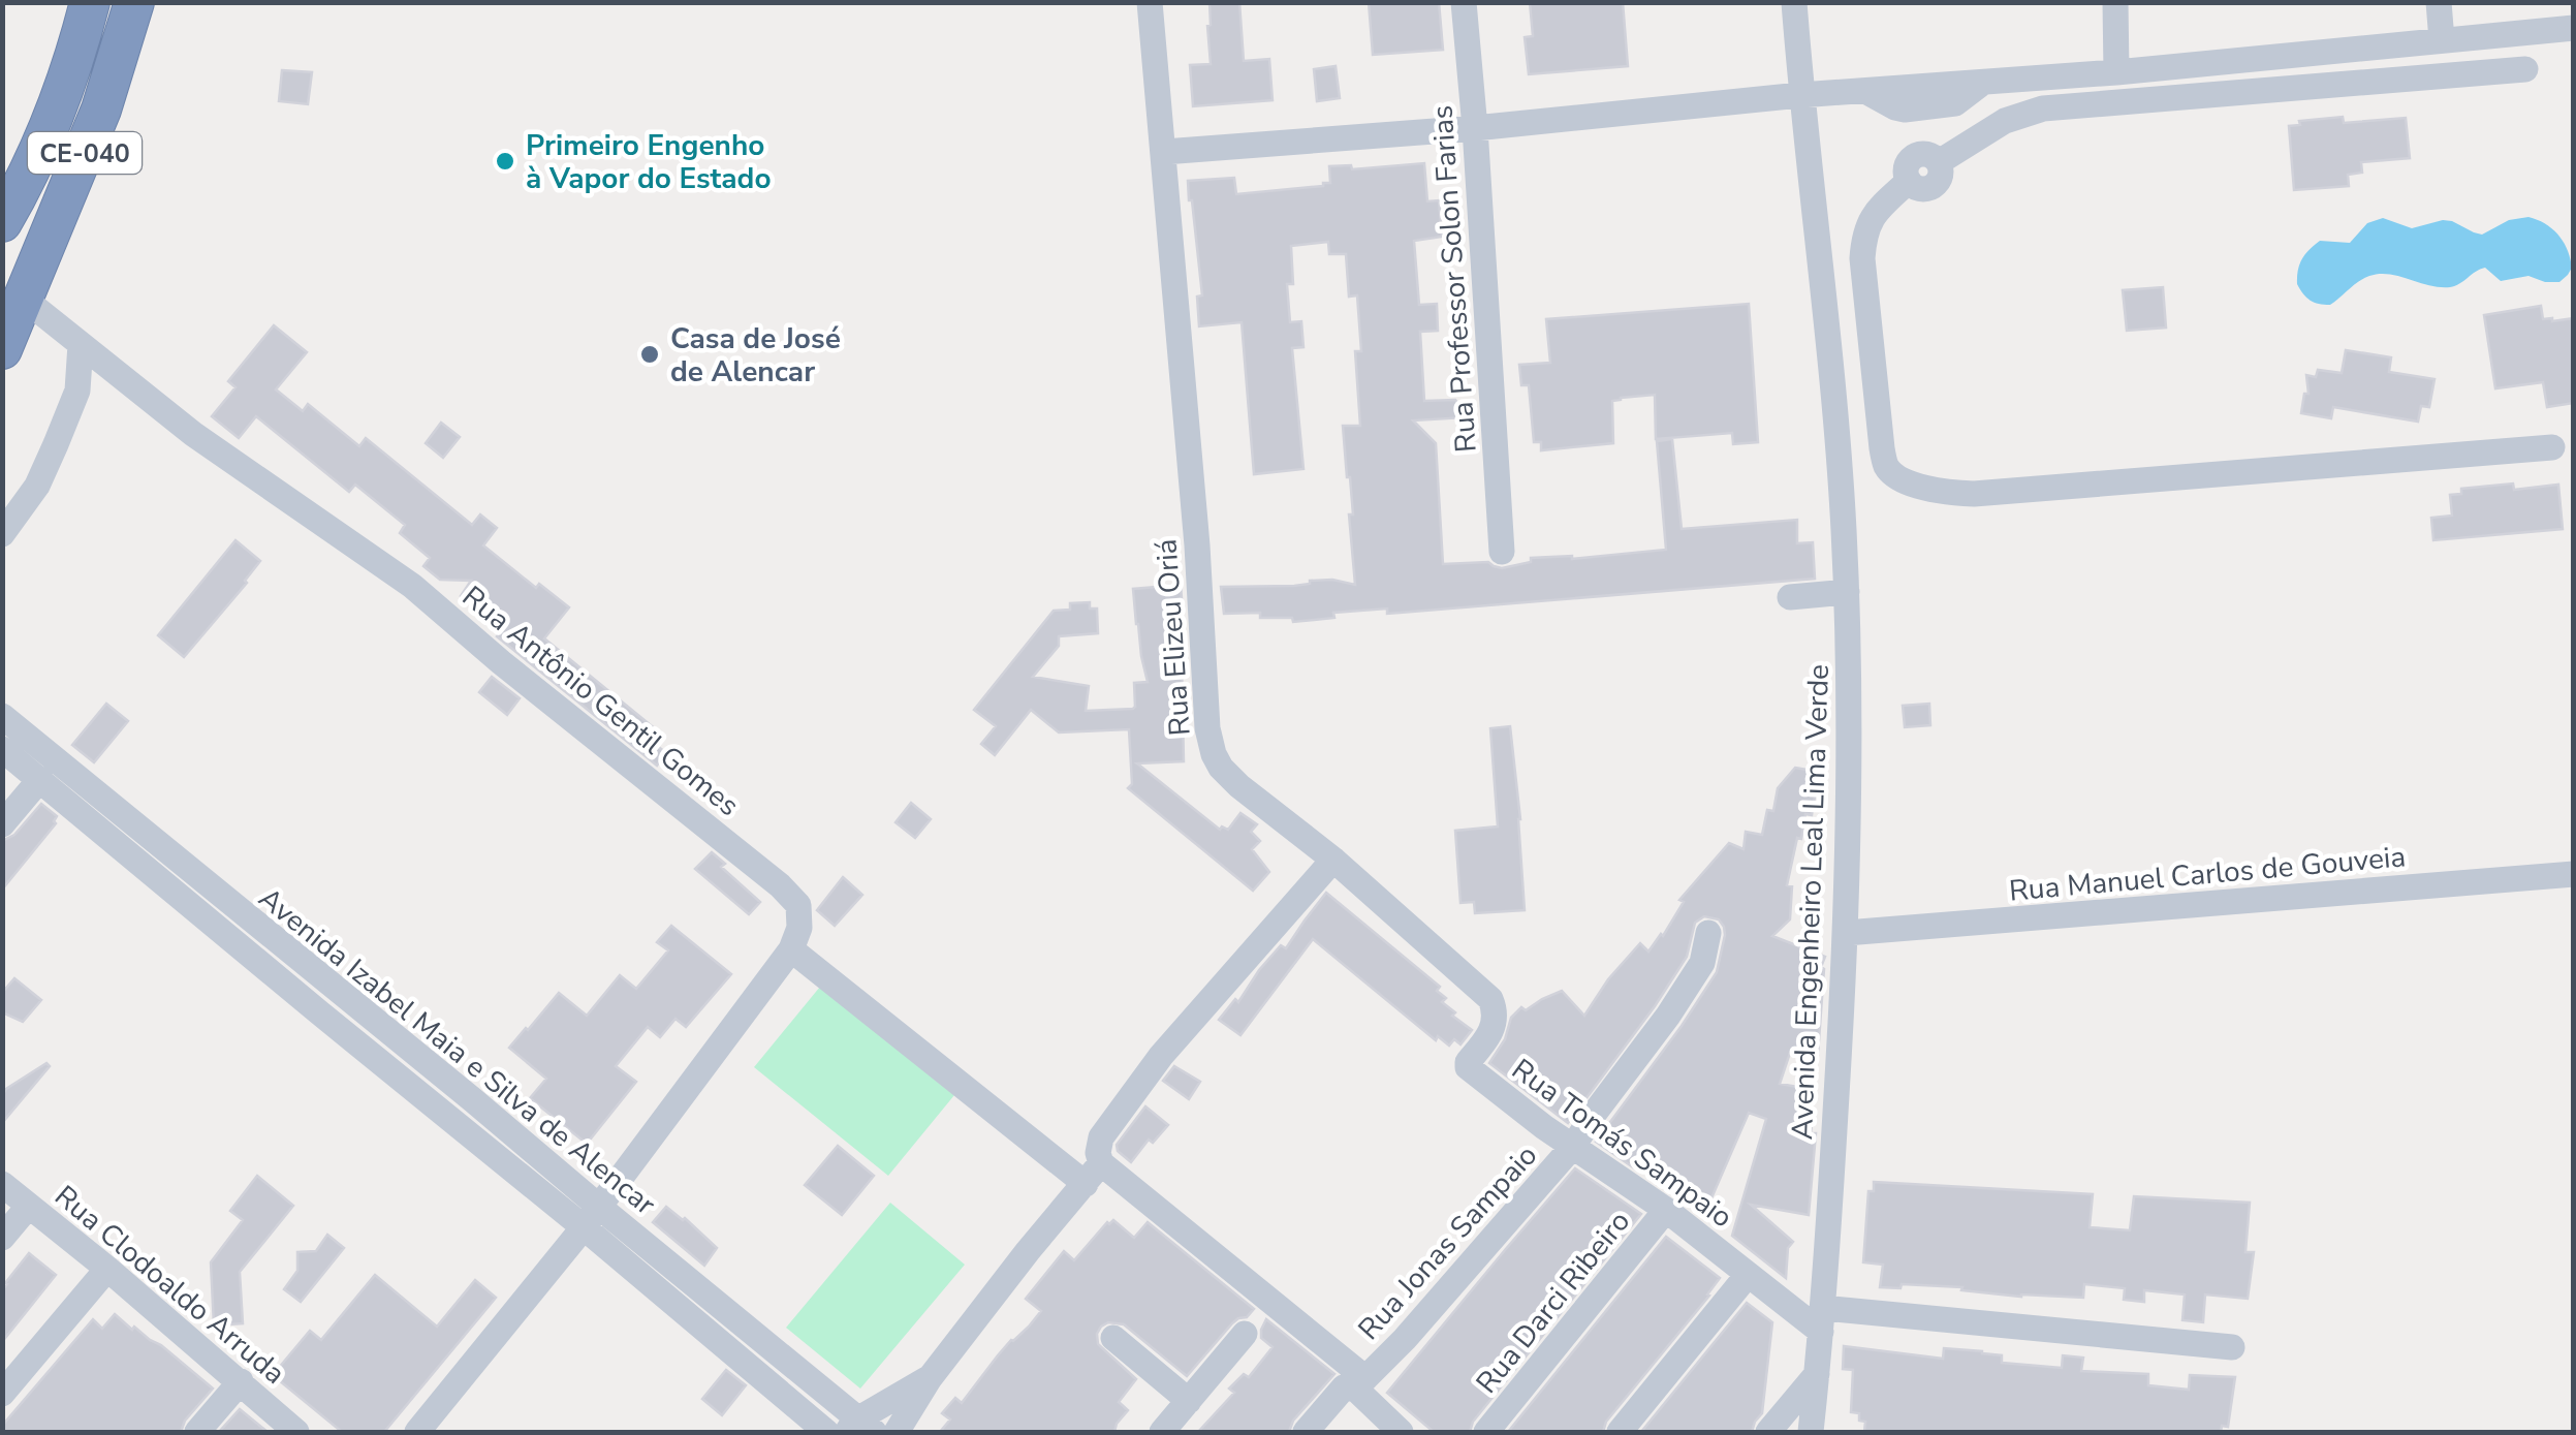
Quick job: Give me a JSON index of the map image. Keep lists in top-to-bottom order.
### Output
{
  "streets": {
    "highway": ["CE-040"],
    "street": [
      "Rua Professor Solon Farias",
      "Rua Elizeu Oriá",
      "Rua Antônio Gentil Gomes",
      "Rua Manuel Carlos de Gouveia",
      "Avenida Engenheiro Leal Lima Verde",
      "Avenida Izabel Maia e Silva de Alencar",
      "Rua Tomás Sampaio",
      "Rua Jonas Sampaio",
      "Rua Clodoaldo Arruda",
      "Rua Darci Ribeiro"
    ]
  },
  "crossings": [
    ["CE-040", "Rua Antônio Gentil Gomes"],
    ["Rua Elizeu Oriá", "Rua Tomás Sampaio"],
    ["Rua Manuel Carlos de Gouveia", "Avenida Engenheiro Leal Lima Verde"],
    ["Avenida Engenheiro Leal Lima Verde", "Rua Tomás Sampaio"],
    ["Rua Tomás Sampaio", "Rua Jonas Sampaio"],
    ["Rua Tomás Sampaio", "Rua Darci Ribeiro"]
  ],
  "places": ["Primeiro Engenho à Vapor do Estado", "Casa de José de Alencar"]
}
